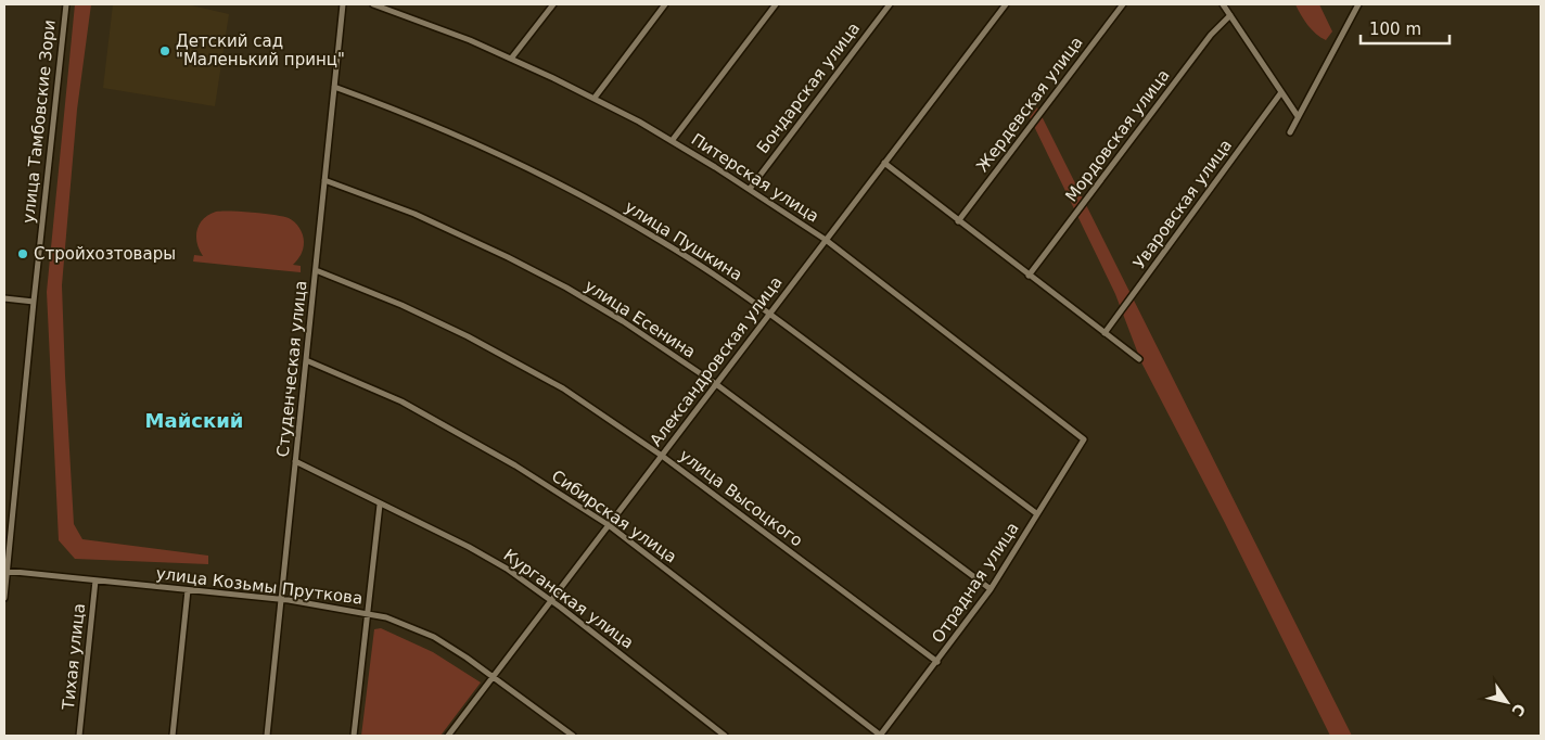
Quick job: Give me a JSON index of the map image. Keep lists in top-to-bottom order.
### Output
{
  "streets": {
    "street": [
      "Бондарская улица",
      "Жердевская улица",
      "улица Тамбовские Зори",
      "Мордовская улица",
      "Питерская улица",
      "Уваровская улица",
      "улица Пушкина",
      "улица Есенина",
      "Александровская улица",
      "Студенческая улица",
      "улица Высоцкого",
      "Сибирская улица",
      "Отрадная улица",
      "улица Козьмы Пруткова",
      "Курганская улица",
      "Тихая улица"
    ]
  },
  "crossings": [
    ["Бондарская улица", "Питерская улица"],
    ["улица Тамбовские Зори", "улица Козьмы Пруткова"],
    ["Питерская улица", "Александровская улица"],
    ["Питерская улица", "Отрадная улица"],
    ["улица Пушкина", "Александровская улица"],
    ["улица Пушкина", "Студенческая улица"],
    ["улица Пушкина", "Отрадная улица"],
    ["улица Есенина", "Александровская улица"],
    ["улица Есенина", "Студенческая улица"],
    ["улица Есенина", "Отрадная улица"],
    ["Александровская улица", "улица Высоцкого"],
    ["Александровская улица", "Сибирская улица"],
    ["Александровская улица", "улица Козьмы Пруткова"],
    ["Александровская улица", "Курганская улица"],
    ["Студенческая улица", "улица Высоцкого"],
    ["Студенческая улица", "Сибирская улица"],
    ["Студенческая улица", "улица Козьмы Пруткова"],
    ["Студенческая улица", "Курганская улица"],
    ["улица Высоцкого", "Отрадная улица"],
    ["Сибирская улица", "Отрадная улица"],
    ["улица Козьмы Пруткова", "Тихая улица"]
  ],
  "districts": ["Майский"],
  "places": ["Детский сад \"Маленький принц\"", "Стройхозтовары"],
  "scale_bar": "100 m",
  "north": "bottom right"
}
